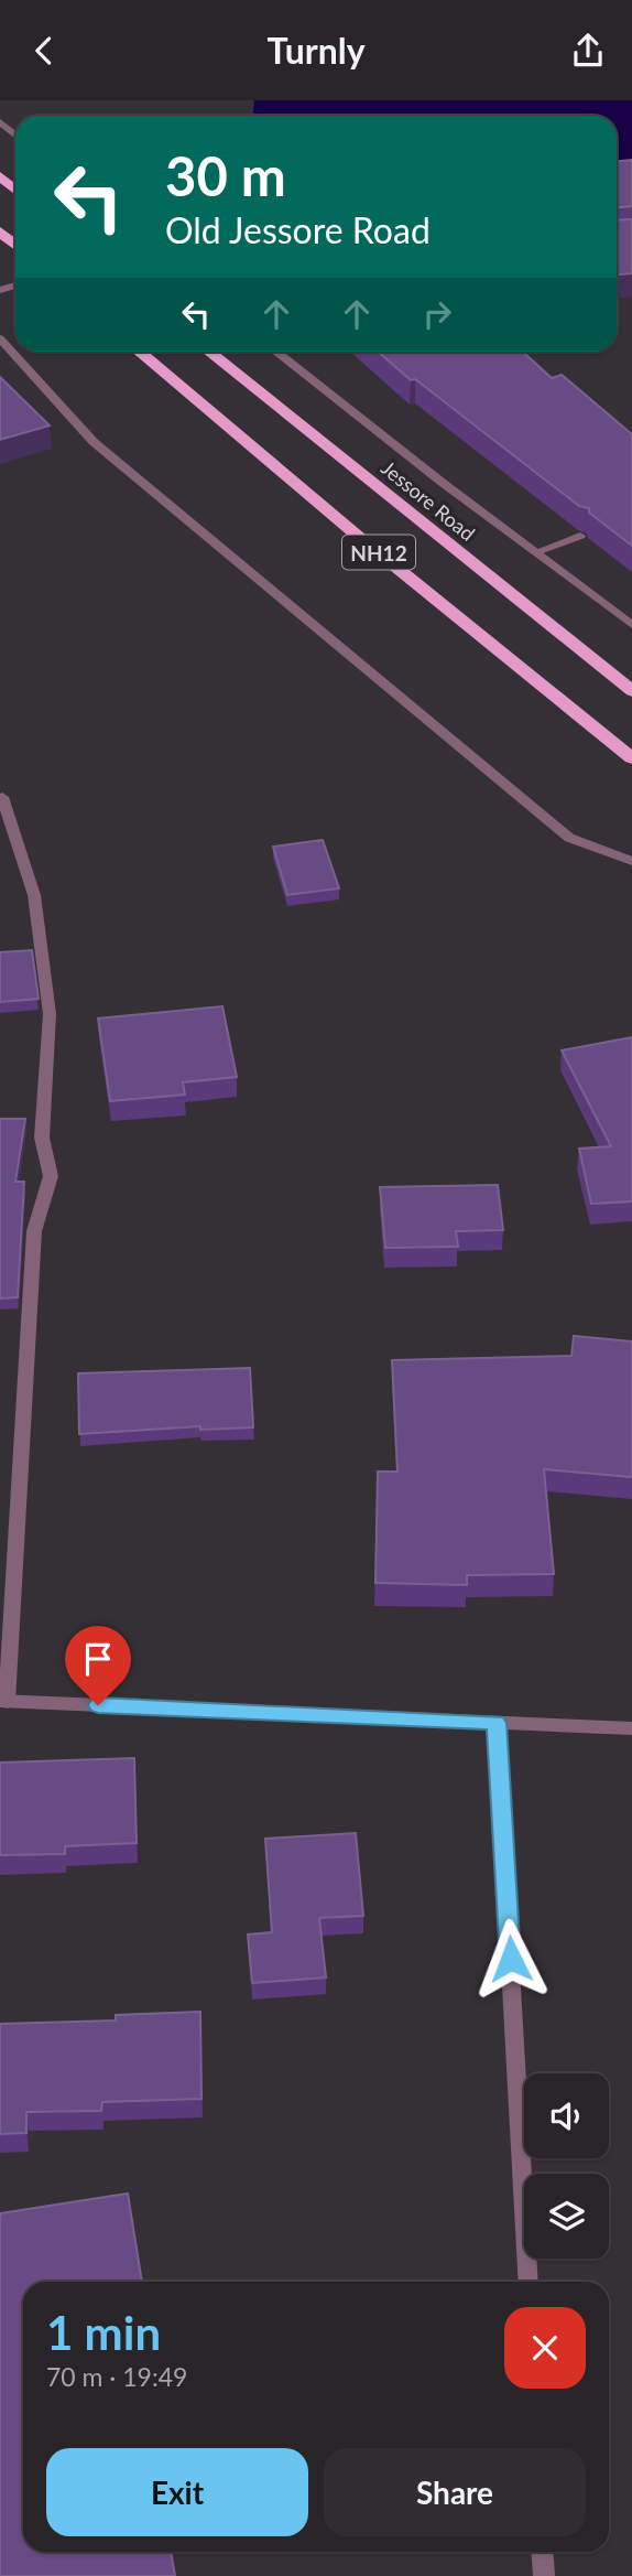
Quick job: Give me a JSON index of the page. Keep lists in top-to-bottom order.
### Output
{
  "streets": {
    "highway": ["Jessore Road", "NH12"]
  },
  "page": {
    "header": "Turnly",
    "turn": ["30 m", "Old Jessore Road"],
    "heading": ["1 min", "70 m · 19:49"],
    "buttons": ["Exit", "Share"]
  }
}
